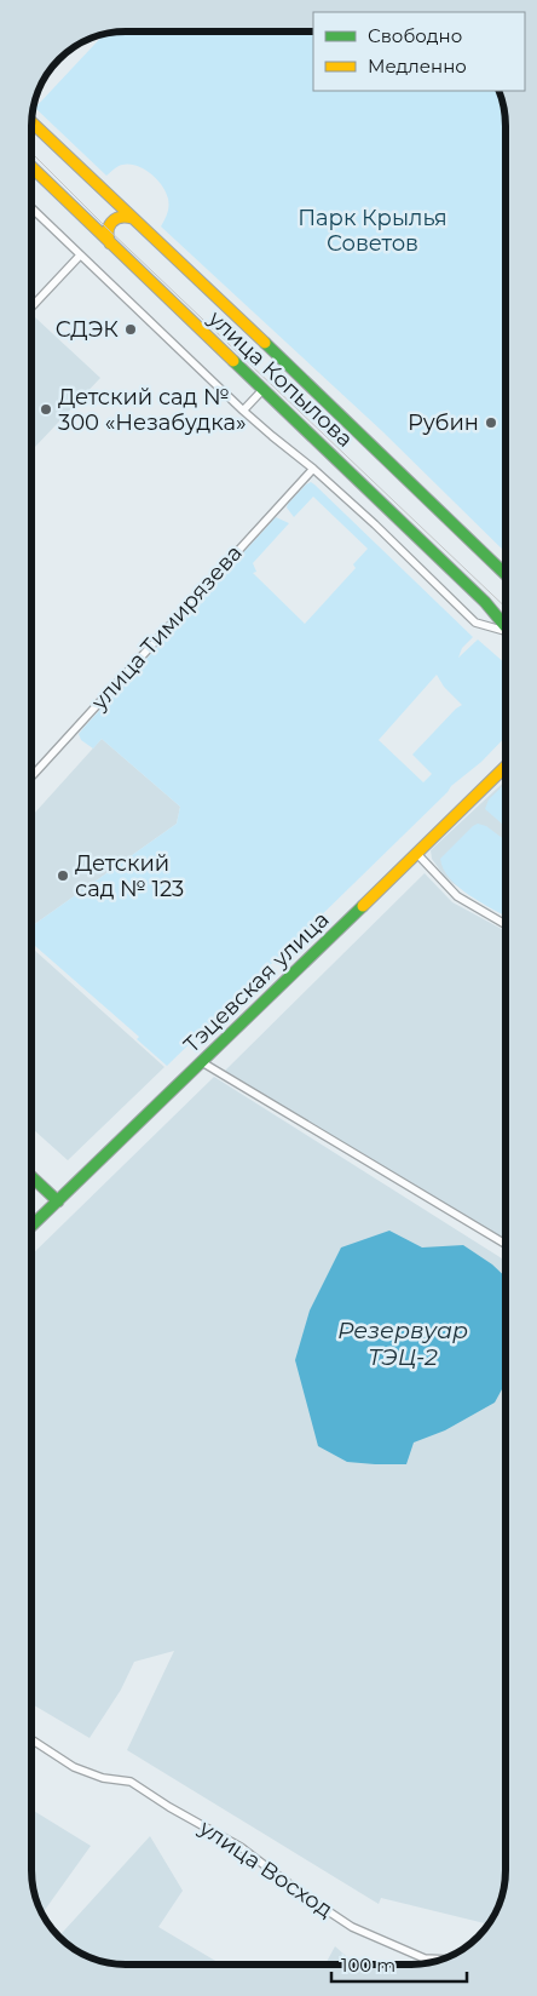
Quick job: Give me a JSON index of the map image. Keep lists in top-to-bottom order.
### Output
{
  "streets": {
    "main road": ["улица Копылова", "Тэцевская улица"],
    "street": ["улица Тимирязева", "улица Восход"]
  },
  "crossings": [
    ["улица Копылова", "улица Тимирязева"]
  ],
  "water": ["Резервуар ТЭЦ-2"],
  "parks": ["Парк Крылья Советов"],
  "places": [
    "СДЭК",
    "Детский сад № 300 «Незабудка»",
    "Рубин",
    "Детский сад № 123"
  ],
  "legend": ["Свободно", "Медленно"],
  "scale_bar": "100 m"
}
